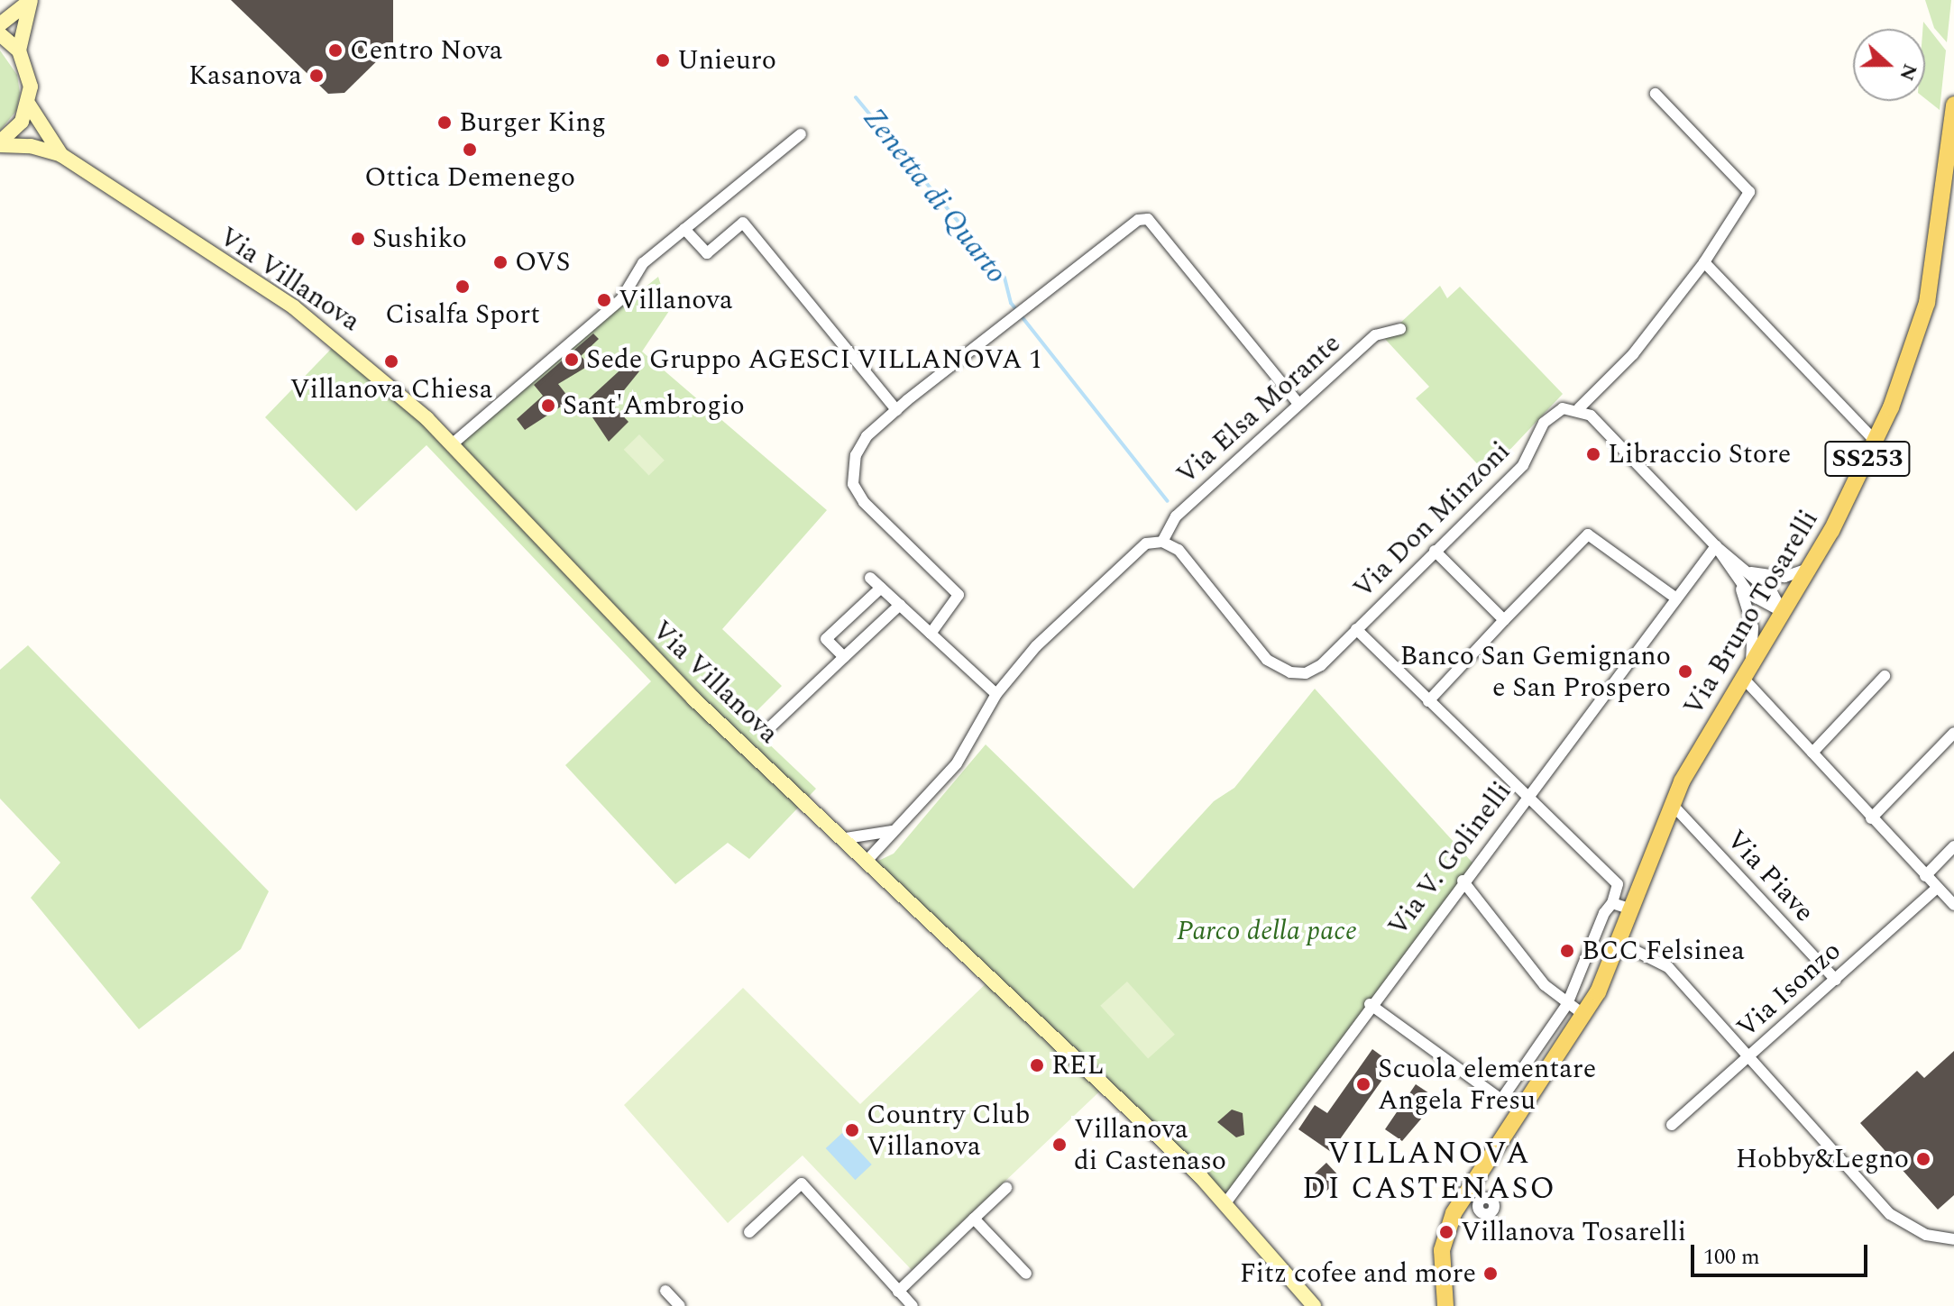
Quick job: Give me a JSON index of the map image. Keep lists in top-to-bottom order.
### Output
{
  "streets": {
    "main road": ["Via Villanova", "SS253", "Via Bruno Tosarelli"],
    "street": [
      "Via Elsa Morante",
      "Via Don Minzoni",
      "Via V. Golinelli",
      "Via Piave",
      "Via Isonzo"
    ]
  },
  "crossings": [
    ["Via Villanova", "Via V. Golinelli"],
    ["Via Elsa Morante", "Via Don Minzoni"],
    ["Via Bruno Tosarelli", "Via Piave"],
    ["Via Piave", "Via Isonzo"]
  ],
  "districts": ["VILLANOVA DI CASTENASO"],
  "water": ["Zenetta di Quarto"],
  "parks": ["Parco della pace"],
  "places": [
    "Centro Nova",
    "Unieuro",
    "Kasanova",
    "Burger King",
    "Ottica Demenego",
    "Sushiko",
    "OVS",
    "Cisalfa Sport",
    "Villanova",
    "Sede Gruppo AGESCI VILLANOVA 1",
    "Villanova Chiesa",
    "Sant'Ambrogio",
    "Libraccio Store",
    "Banco San Gemignano e San Prospero",
    "BCC Felsinea",
    "REL",
    "Scuola elementare Angela Fresu",
    "Country Club Villanova",
    "Villanova di Castenaso",
    "Hobby&Legno",
    "Villanova Tosarelli",
    "Fitz cofee and more"
  ],
  "scale_bar": "100 m",
  "north": "right"
}
